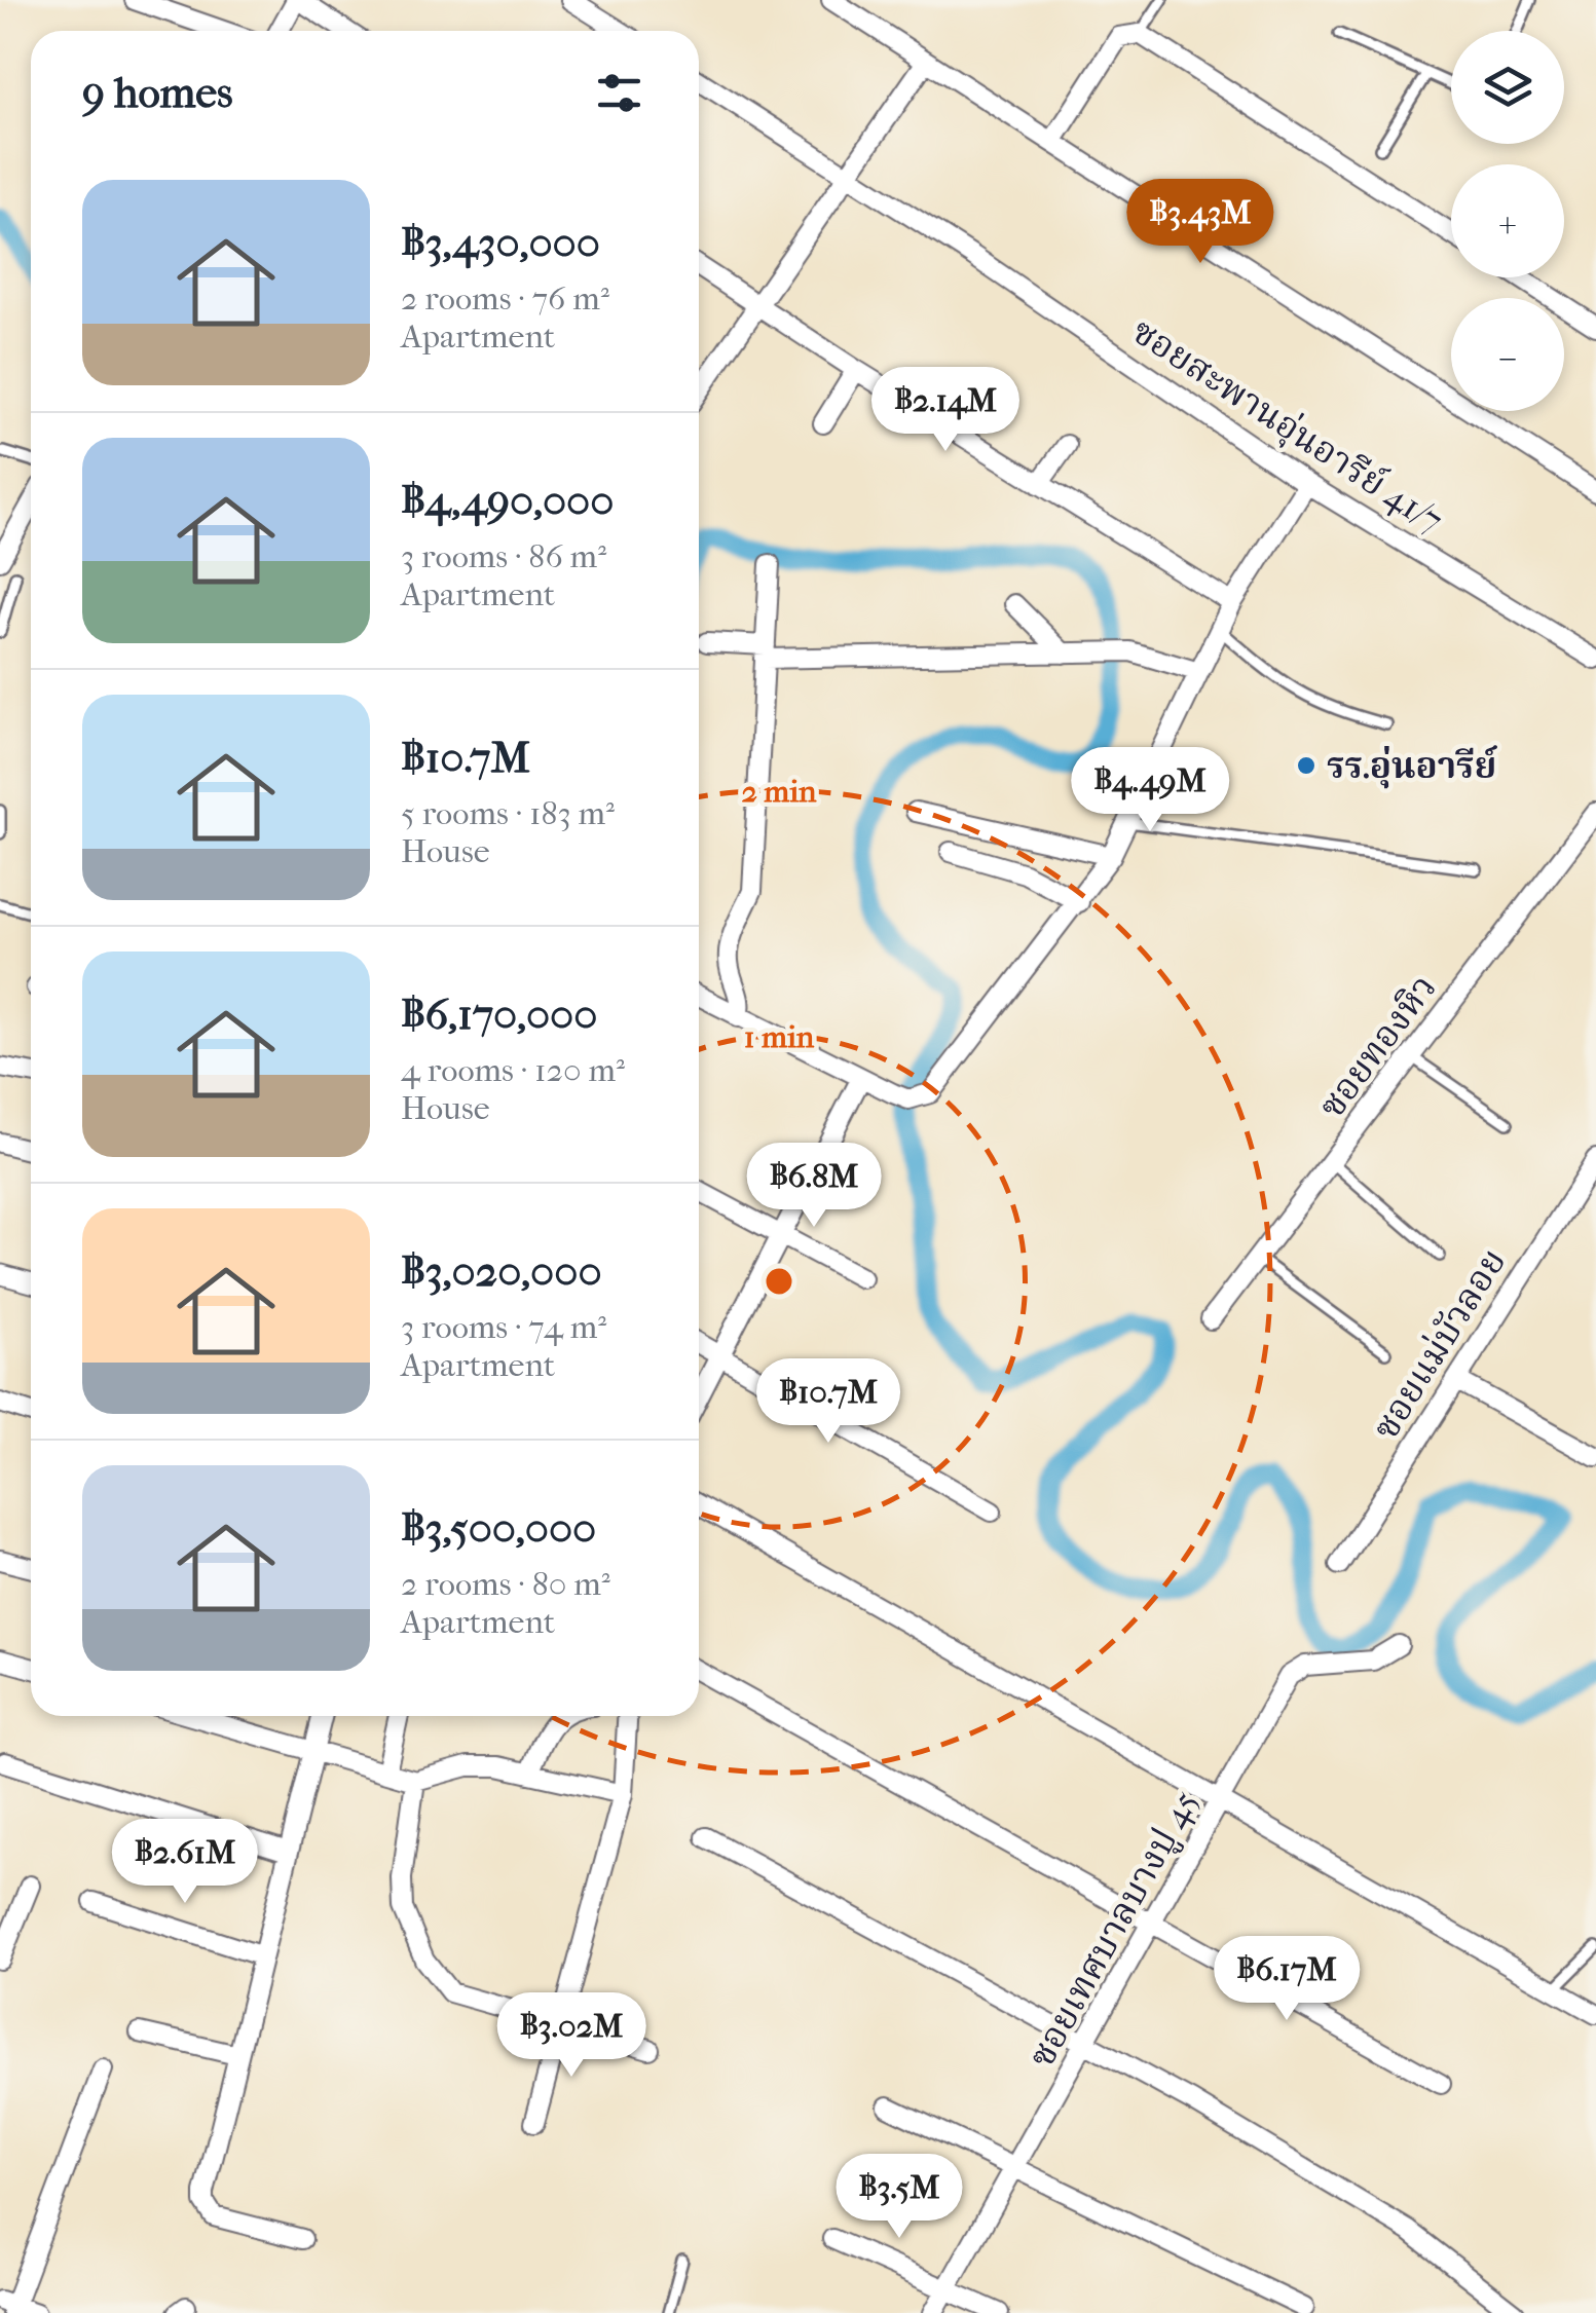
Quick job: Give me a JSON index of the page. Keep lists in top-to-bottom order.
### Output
{
  "streets": {
    "street": [
      "ซอยสะพานอุ่นอารีย์ 41/7",
      "ซอยทองหิว",
      "ซอยแม่บัวลอย",
      "ซอยเทศบาลบางปู 45"
    ]
  },
  "places": ["รร.อุ่นอารีย์"],
  "page": {
    "map_buttons": ["+", "−"],
    "heading": "9 homes",
    "list": [
      {
        "name": "฿3,430,000",
        "note": "2 rooms · 76 m² · Apartment"
      },
      {
        "name": "฿4,490,000",
        "note": "3 rooms · 86 m² · Apartment"
      },
      {
        "name": "฿10.7M",
        "note": "5 rooms · 183 m² · House"
      },
      {
        "name": "฿6,170,000",
        "note": "4 rooms · 120 m² · House"
      },
      {
        "name": "฿3,020,000",
        "note": "3 rooms · 74 m² · Apartment"
      },
      {
        "name": "฿3,500,000",
        "note": "2 rooms · 80 m² · Apartment"
      }
    ],
    "price": [
      "฿3.43M",
      "฿2.14M",
      "฿4.49M",
      "฿6.8M",
      "฿10.7M",
      "฿2.61M",
      "฿6.17M",
      "฿3.02M",
      "฿3.5M"
    ]
  },
  "rings": ["2 min", "1 min"]
}
